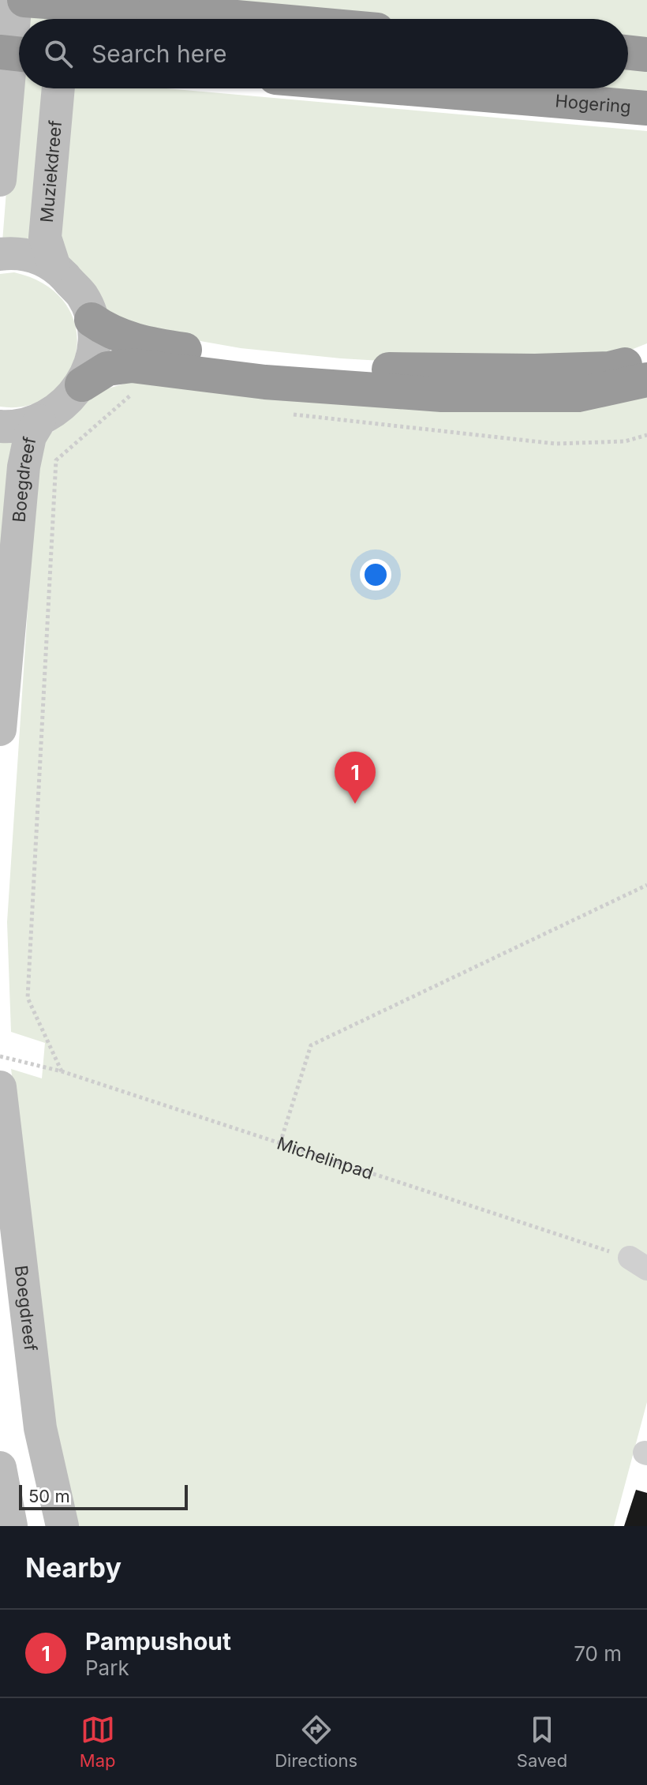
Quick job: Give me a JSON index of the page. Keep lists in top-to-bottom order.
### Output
{
  "streets": {
    "highway": ["Hogering"],
    "street": ["Muziekdreef", "Boegdreef"],
    "path": ["Michelinpad"]
  },
  "scale_bar": "50 m",
  "page": {
    "search": "Search here",
    "pins": "1",
    "scale": "50 m",
    "heading": "Nearby",
    "list": [
      {
        "mark": "1",
        "name": "Pampushout",
        "note": "Park",
        "value": "70 m"
      }
    ],
    "nav": ["Map", "Directions", "Saved"]
  }
}
